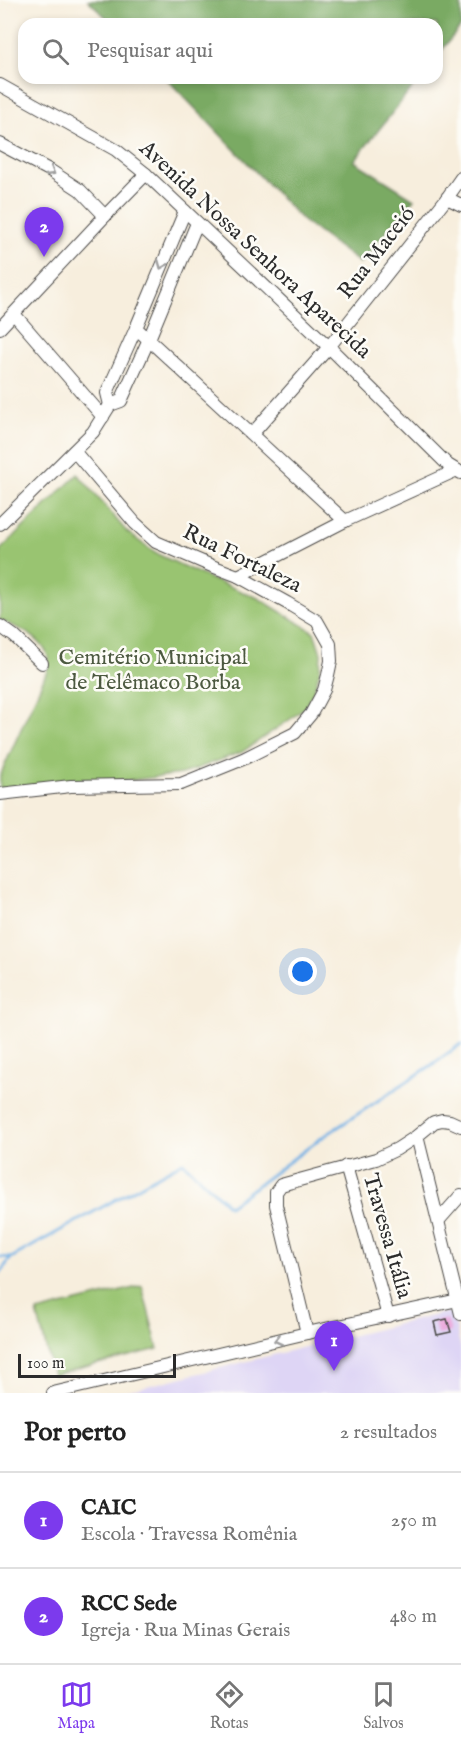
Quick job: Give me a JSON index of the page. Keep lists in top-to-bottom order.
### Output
{
  "streets": {
    "street": [
      "Avenida Nossa Senhora Aparecida",
      "Rua Maceió",
      "Rua Fortaleza",
      "Travessa Itália"
    ]
  },
  "crossings": [
    ["Avenida Nossa Senhora Aparecida", "Rua Maceió"]
  ],
  "parks": ["Cemitério Municipal de Telêmaco Borba"],
  "scale_bar": "100 m",
  "page": {
    "search": "Pesquisar aqui",
    "pins": ["2", "1"],
    "scale": "100 m",
    "heading": ["Por perto", "2 resultados"],
    "list": [
      {
        "mark": "1",
        "name": "CAIC",
        "note": "Escola · Travessa Romênia",
        "value": "250 m"
      },
      {
        "mark": "2",
        "name": "RCC Sede",
        "note": "Igreja · Rua Minas Gerais",
        "value": "480 m"
      }
    ],
    "nav": ["Mapa", "Rotas", "Salvos"]
  }
}
